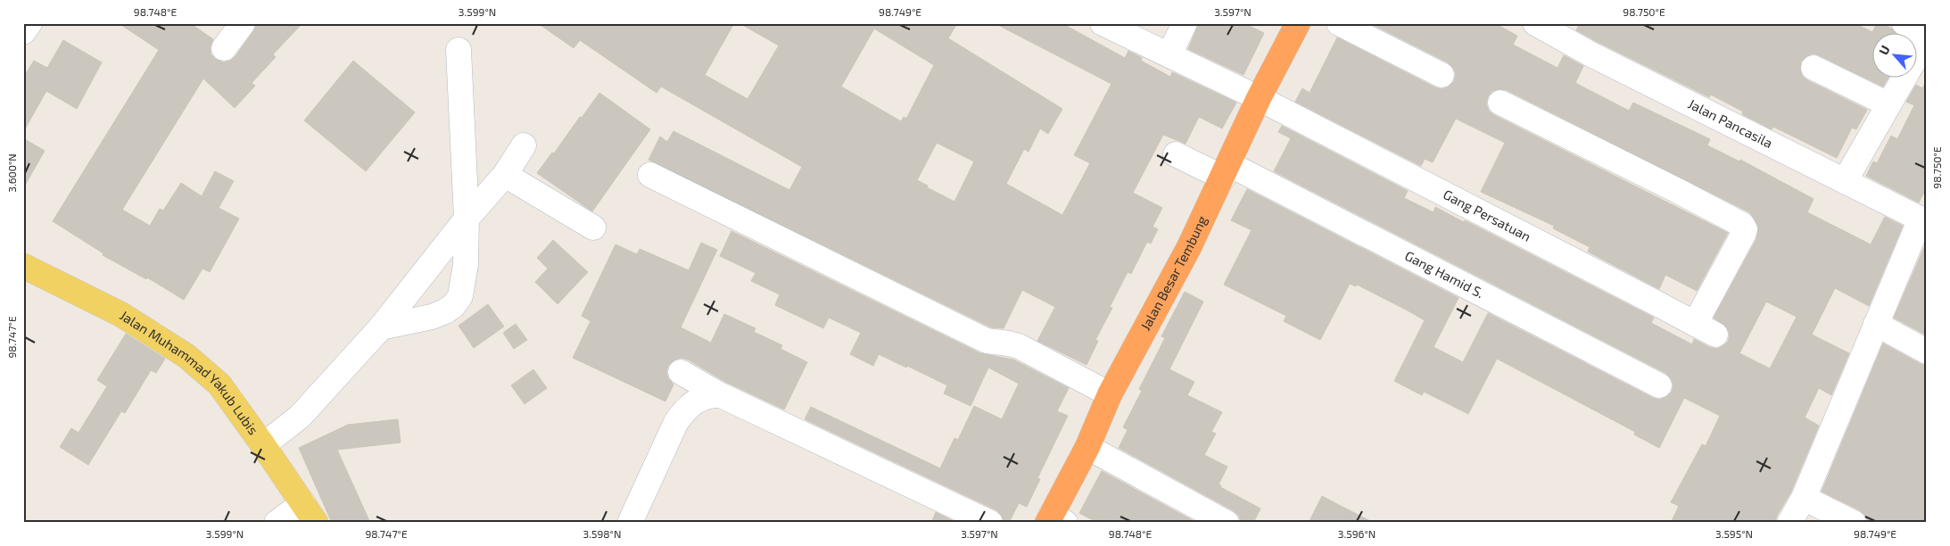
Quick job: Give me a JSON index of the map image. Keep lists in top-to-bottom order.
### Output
{
  "streets": {
    "highway": ["Jalan Besar Tembung"],
    "main road": ["Jalan Muhammad Yakub Lubis"],
    "street": ["Jalan Pancasila", "Gang Persatuan", "Gang Hamid S."]
  },
  "crossings": [
    ["Gang Persatuan", "Jalan Besar Tembung"],
    ["Jalan Besar Tembung", "Gang Hamid S."]
  ],
  "north": "top left",
  "coordinates": [
    "98.748°E",
    "3.599°N",
    "98.749°E",
    "3.597°N",
    "98.750°E",
    "3.600°N",
    "98.747°E",
    "3.598°N",
    "3.596°N",
    "3.595°N"
  ]
}
